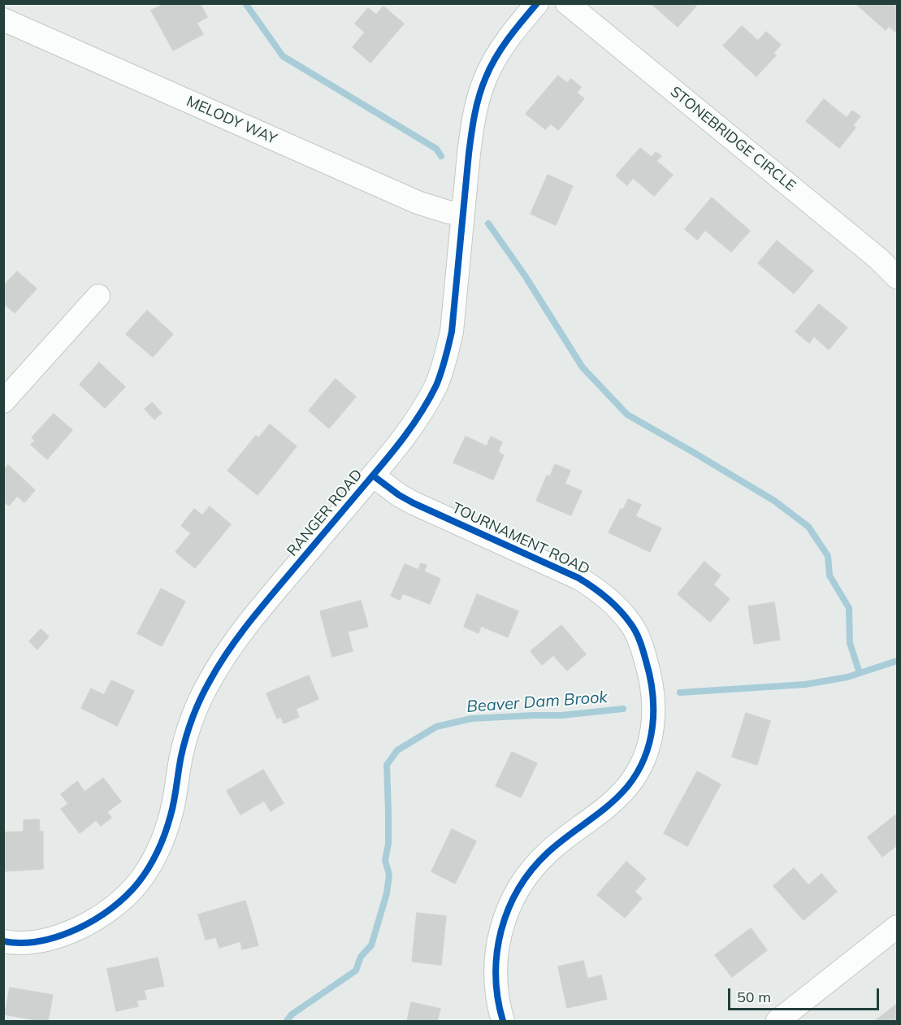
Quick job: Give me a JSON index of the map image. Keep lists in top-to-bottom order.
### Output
{
  "streets": {
    "street": [
      "MELODY WAY",
      "STONEBRIDGE CIRCLE",
      "RANGER ROAD",
      "TOURNAMENT ROAD"
    ]
  },
  "crossings": [
    ["MELODY WAY", "RANGER ROAD"],
    ["RANGER ROAD", "TOURNAMENT ROAD"]
  ],
  "water": ["Beaver Dam Brook"],
  "scale_bar": "50 m"
}
